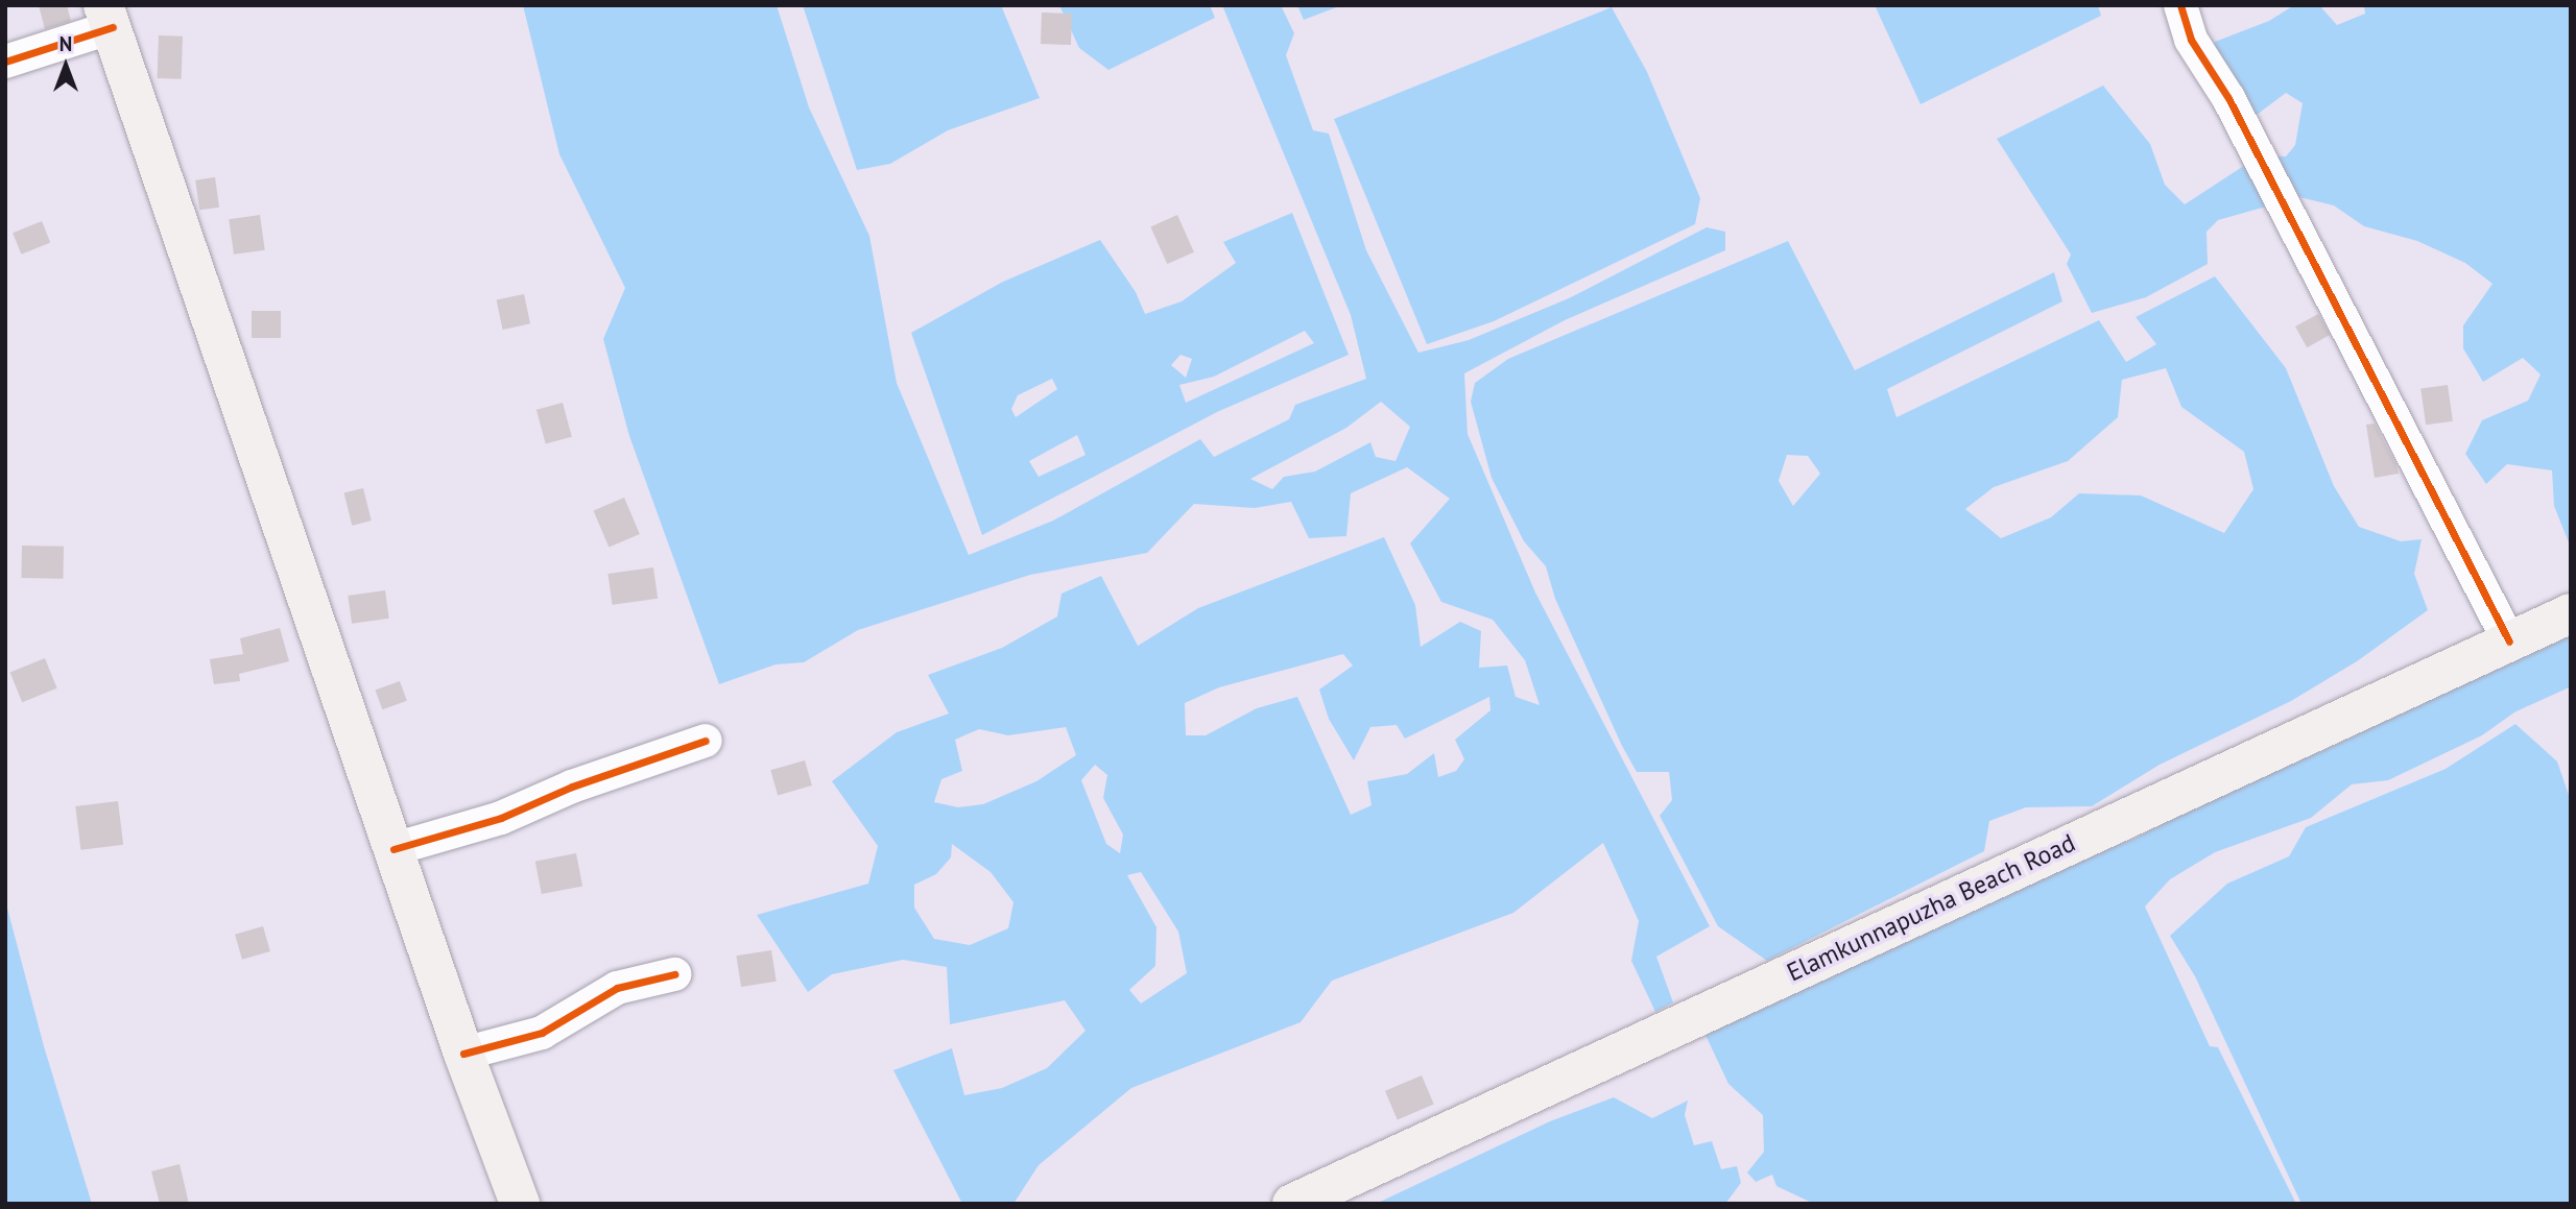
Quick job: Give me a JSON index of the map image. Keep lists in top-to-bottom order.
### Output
{
  "streets": {
    "main road": ["Elamkunnapuzha Beach Road"]
  },
  "north": "top"
}
